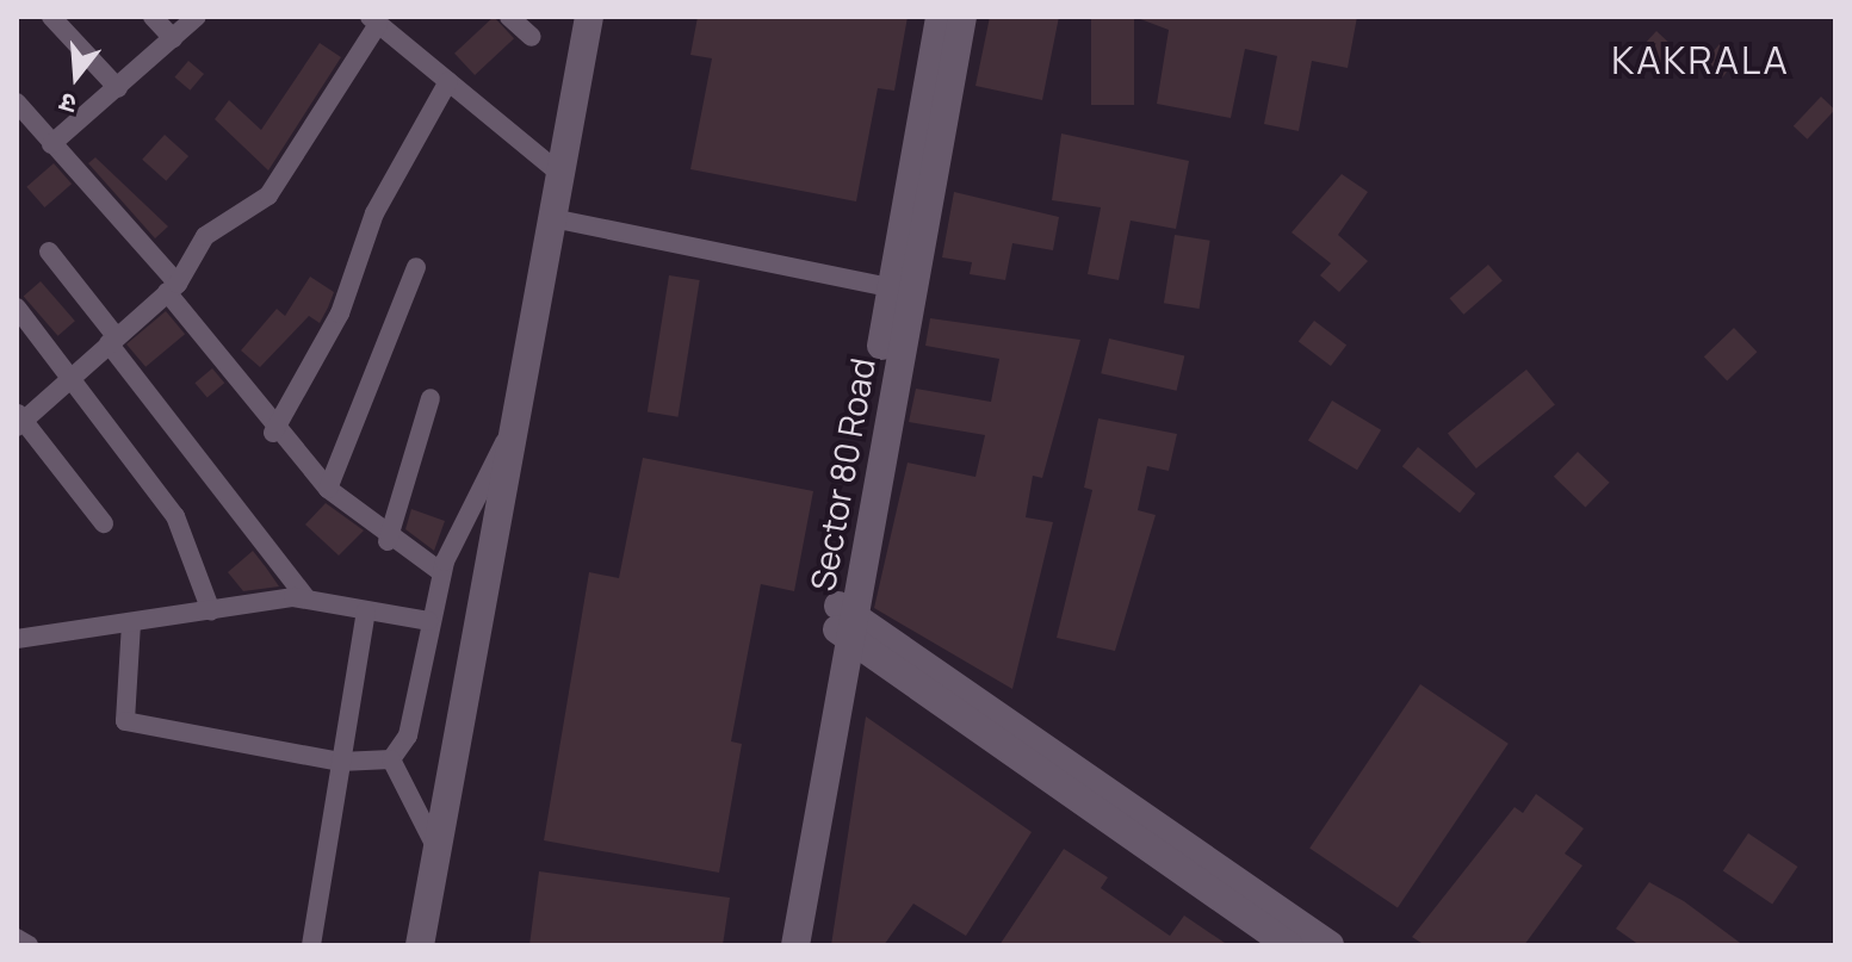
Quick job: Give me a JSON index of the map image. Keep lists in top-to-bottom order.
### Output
{
  "streets": {
    "street": ["Sector 80 Road"]
  },
  "districts": ["KAKRALA"],
  "north": "bottom"
}
